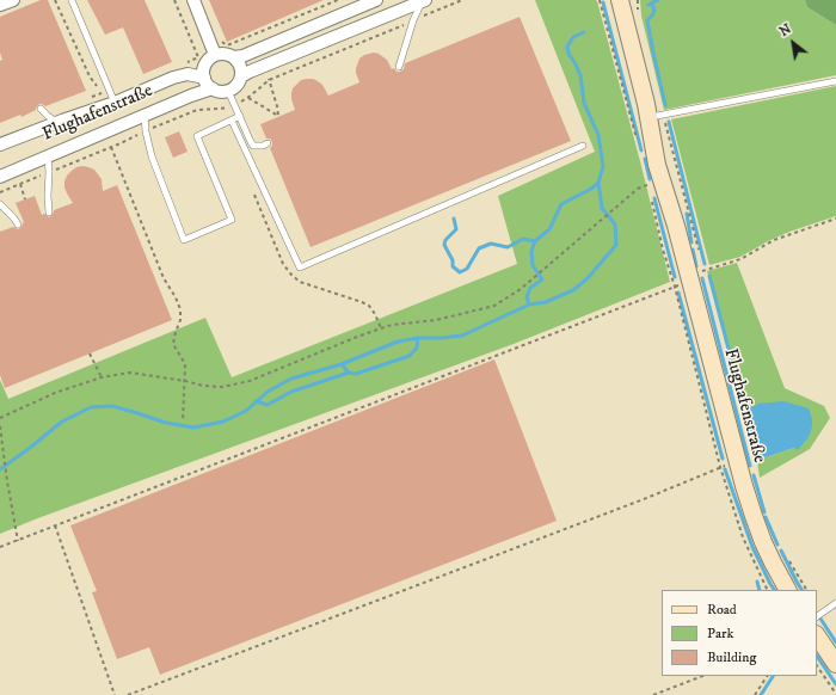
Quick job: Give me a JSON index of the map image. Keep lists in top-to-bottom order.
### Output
{
  "streets": {
    "main road": ["Flughafenstraße"]
  },
  "legend": ["Road", "Park", "Building"],
  "north": "top left"
}
